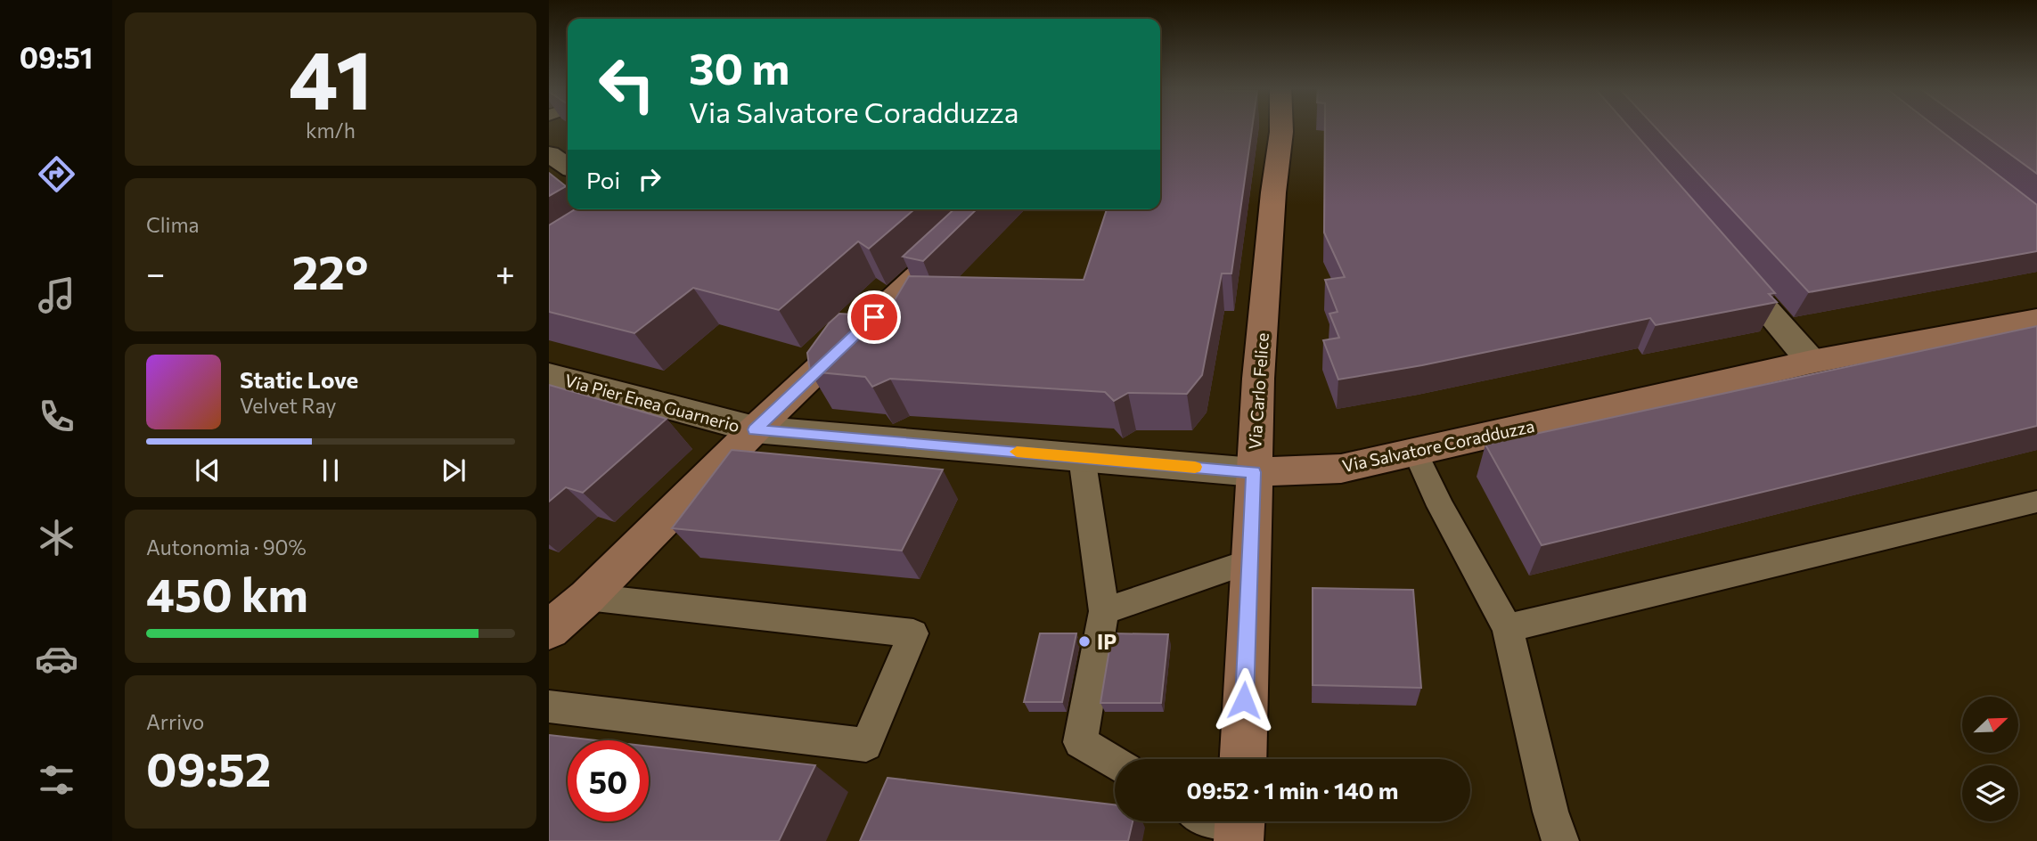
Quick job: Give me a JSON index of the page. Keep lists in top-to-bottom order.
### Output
{
  "streets": {
    "main road": ["Via Carlo Felice", "Via Salvatore Coradduzza"],
    "street": ["Via Pier Enea Guarnerio"]
  },
  "crossings": [
    ["Via Carlo Felice", "Via Salvatore Coradduzza"],
    ["Via Pier Enea Guarnerio", "Via Salvatore Coradduzza"]
  ],
  "places": ["IP"],
  "north": "top right",
  "page": {
    "tabs": "09:51",
    "tile": [
      ["41", "km/h"],
      "Clima",
      ["Autonomia · 90%", "450 km"],
      ["Arrivo", "09:52"]
    ],
    "turn": ["30 m", "Via Salvatore Coradduzza"],
    "then": "Poi",
    "heat": ["−", "22°", "+"],
    "song": ["Static Love", "Velvet Ray"],
    "limit": "50",
    "trip": "09:52 · 1 min · 140 m"
  }
}
